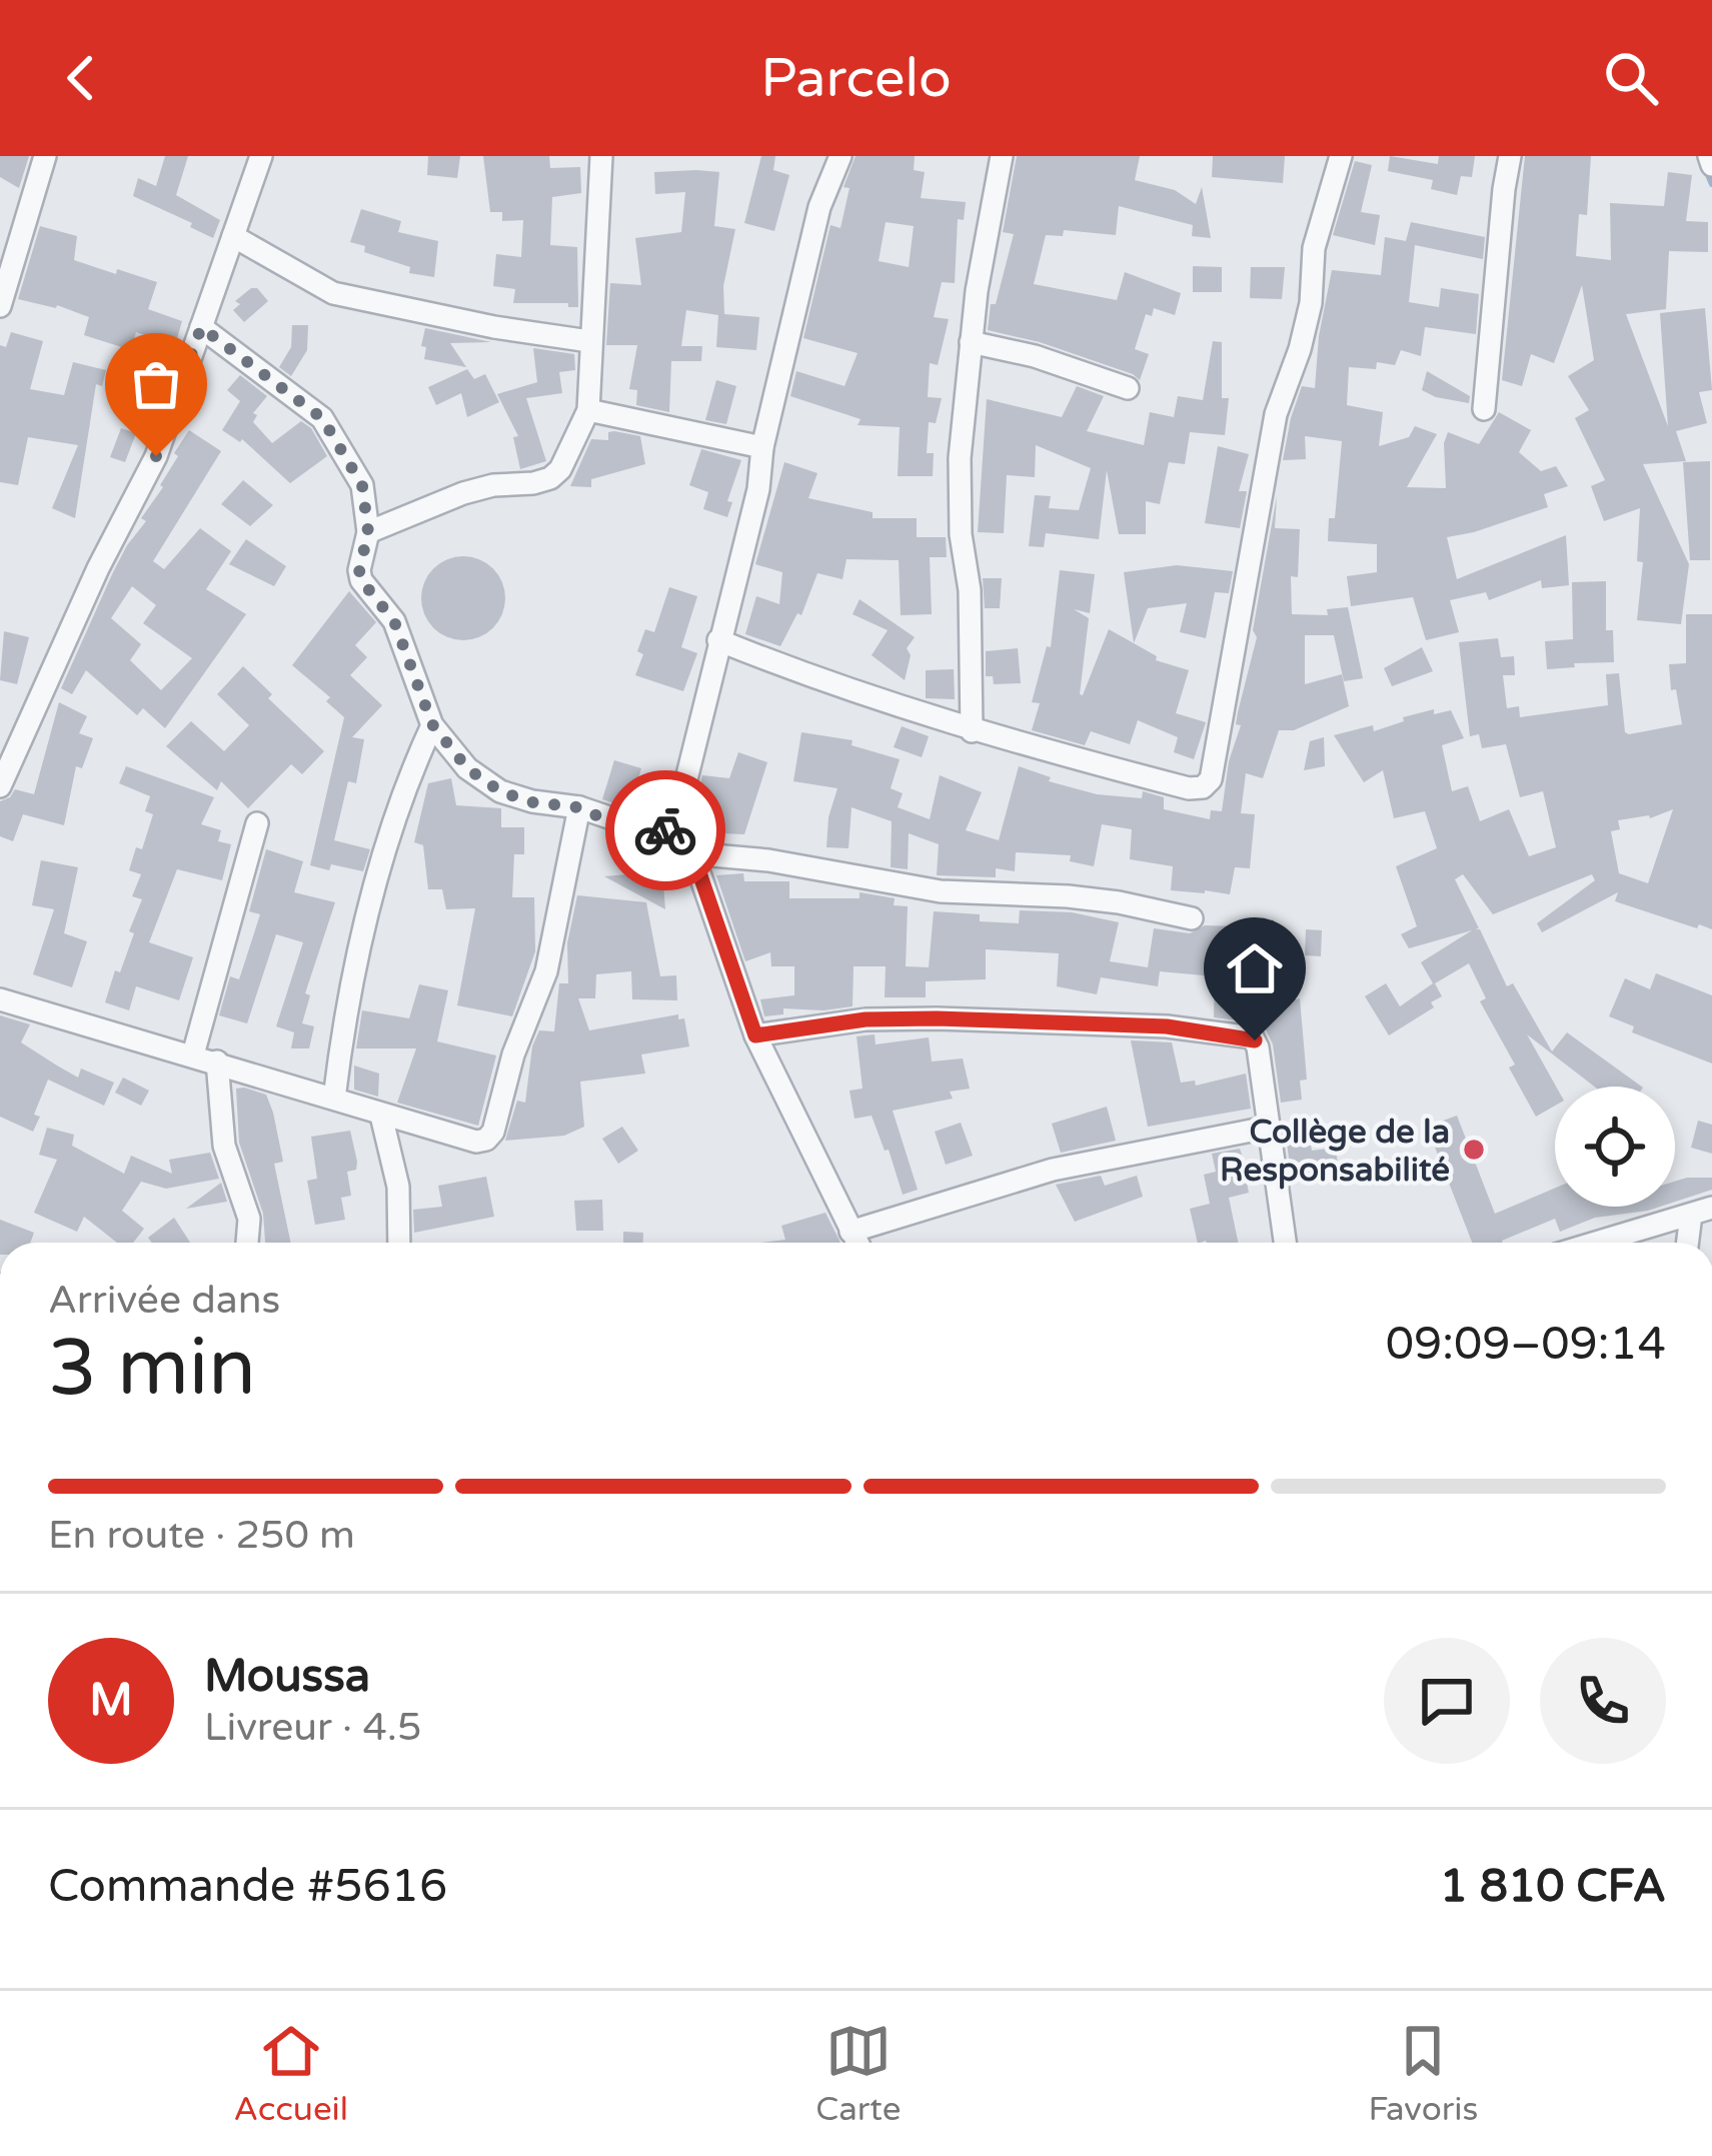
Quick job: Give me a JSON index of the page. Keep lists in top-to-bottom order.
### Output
{
  "places": ["Collège de la Responsabilité"],
  "page": {
    "header": "Parcelo",
    "heading": ["3 min", "Arrivée dans", "09:09–09:14"],
    "panel": [
      "Moussa",
      "Livreur · 4.5",
      "Commande #5616",
      "1 810 CFA"
    ],
    "bar": "En route · 250 m",
    "round": "M",
    "tabs": ["Accueil", "Carte", "Favoris"]
  }
}
